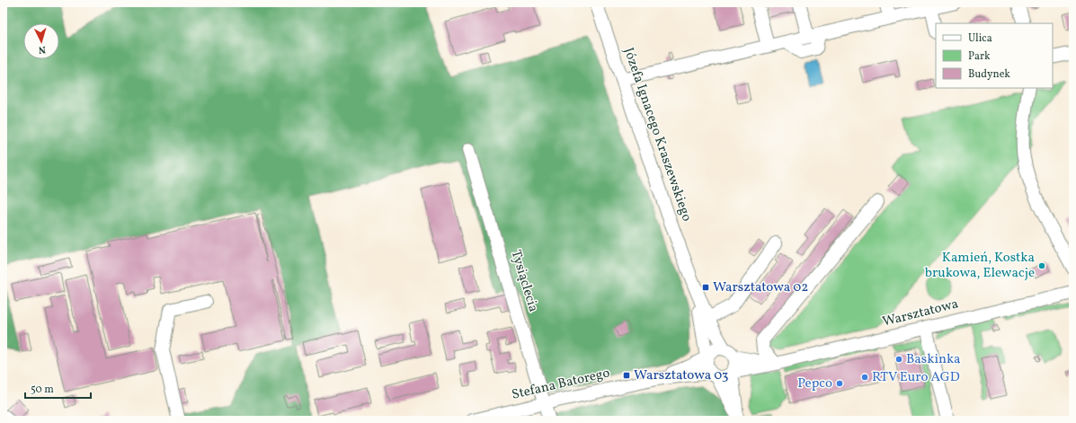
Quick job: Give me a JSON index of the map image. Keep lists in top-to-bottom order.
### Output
{
  "streets": {
    "street": [
      "Józefa Ignacego Kraszewskiego",
      "Tysiąclecia",
      "Warsztatowa",
      "Stefana Batorego"
    ]
  },
  "crossings": [
    ["Józefa Ignacego Kraszewskiego", "Warsztatowa"],
    ["Józefa Ignacego Kraszewskiego", "Stefana Batorego"],
    ["Tysiąclecia", "Stefana Batorego"],
    ["Warsztatowa", "Stefana Batorego"]
  ],
  "places": {
    "other": [
      "Kamień, Kostka brukowa, Elewacje",
      "Baskinka",
      "RTV Euro AGD",
      "Pepco"
    ],
    "transit": ["Warsztatowa 02", "Warsztatowa 03"]
  },
  "legend": ["Ulica", "Park", "Budynek"],
  "scale_bar": "50 m",
  "north": "bottom"
}
